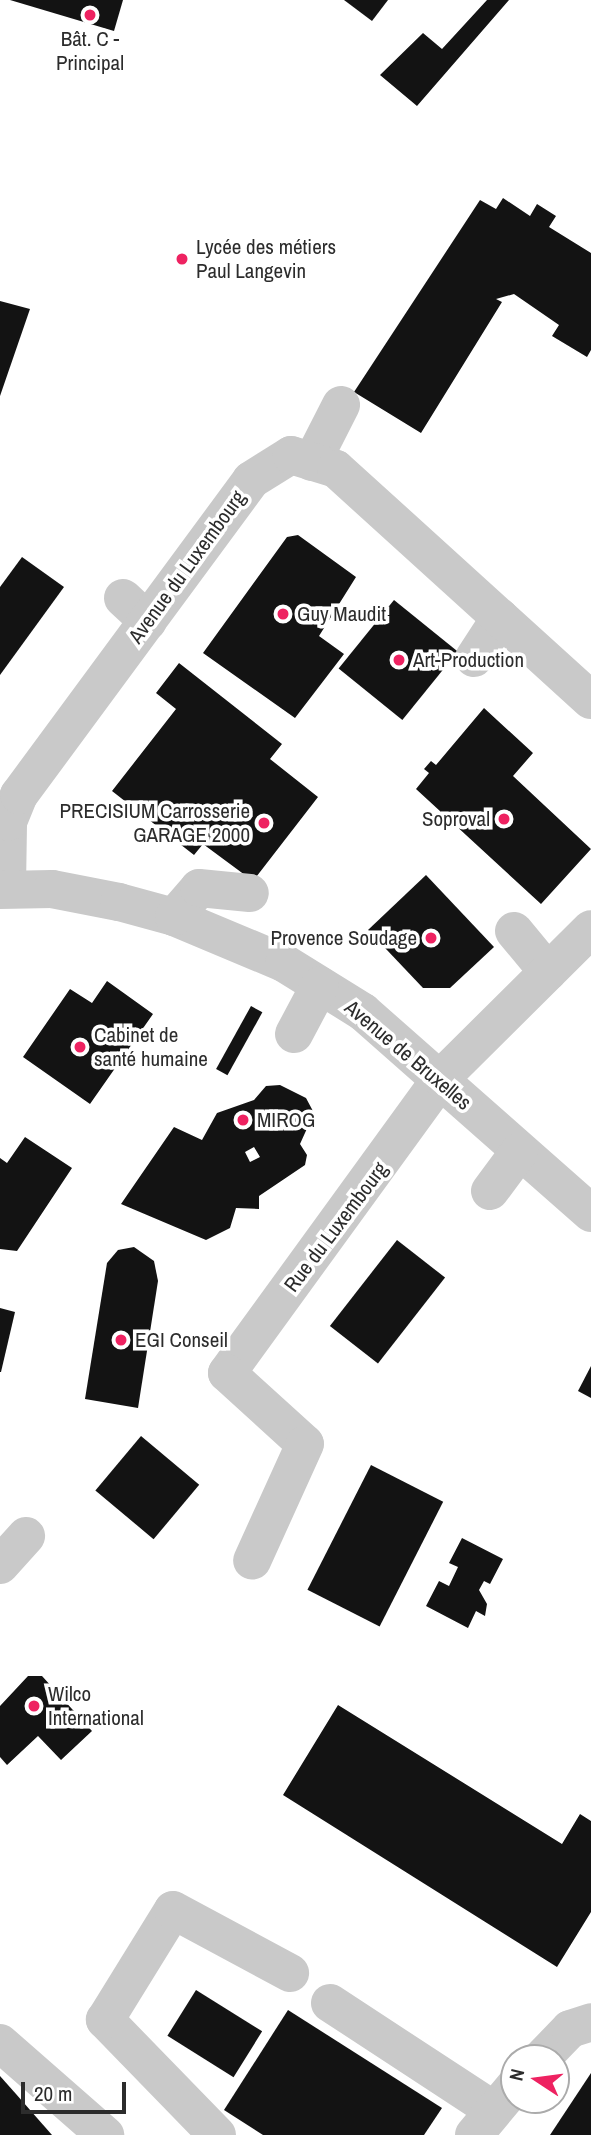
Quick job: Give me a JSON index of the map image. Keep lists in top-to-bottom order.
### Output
{
  "streets": {
    "street": ["Avenue du Luxembourg", "Avenue de Bruxelles", "Rue du Luxembourg"]
  },
  "crossings": [
    ["Avenue du Luxembourg", "Avenue de Bruxelles"],
    ["Avenue de Bruxelles", "Rue du Luxembourg"]
  ],
  "places": [
    "Bât. C - Principal",
    "Lycée des métiers Paul Langevin",
    "Guy Maudit",
    "Art-Production",
    "Soproval",
    "PRECISIUM Carrosserie GARAGE 2000",
    "Provence Soudage",
    "Cabinet de santé humaine",
    "MIROG",
    "EGI Conseil",
    "Wilco International"
  ],
  "scale_bar": "20 m",
  "north": "left"
}
